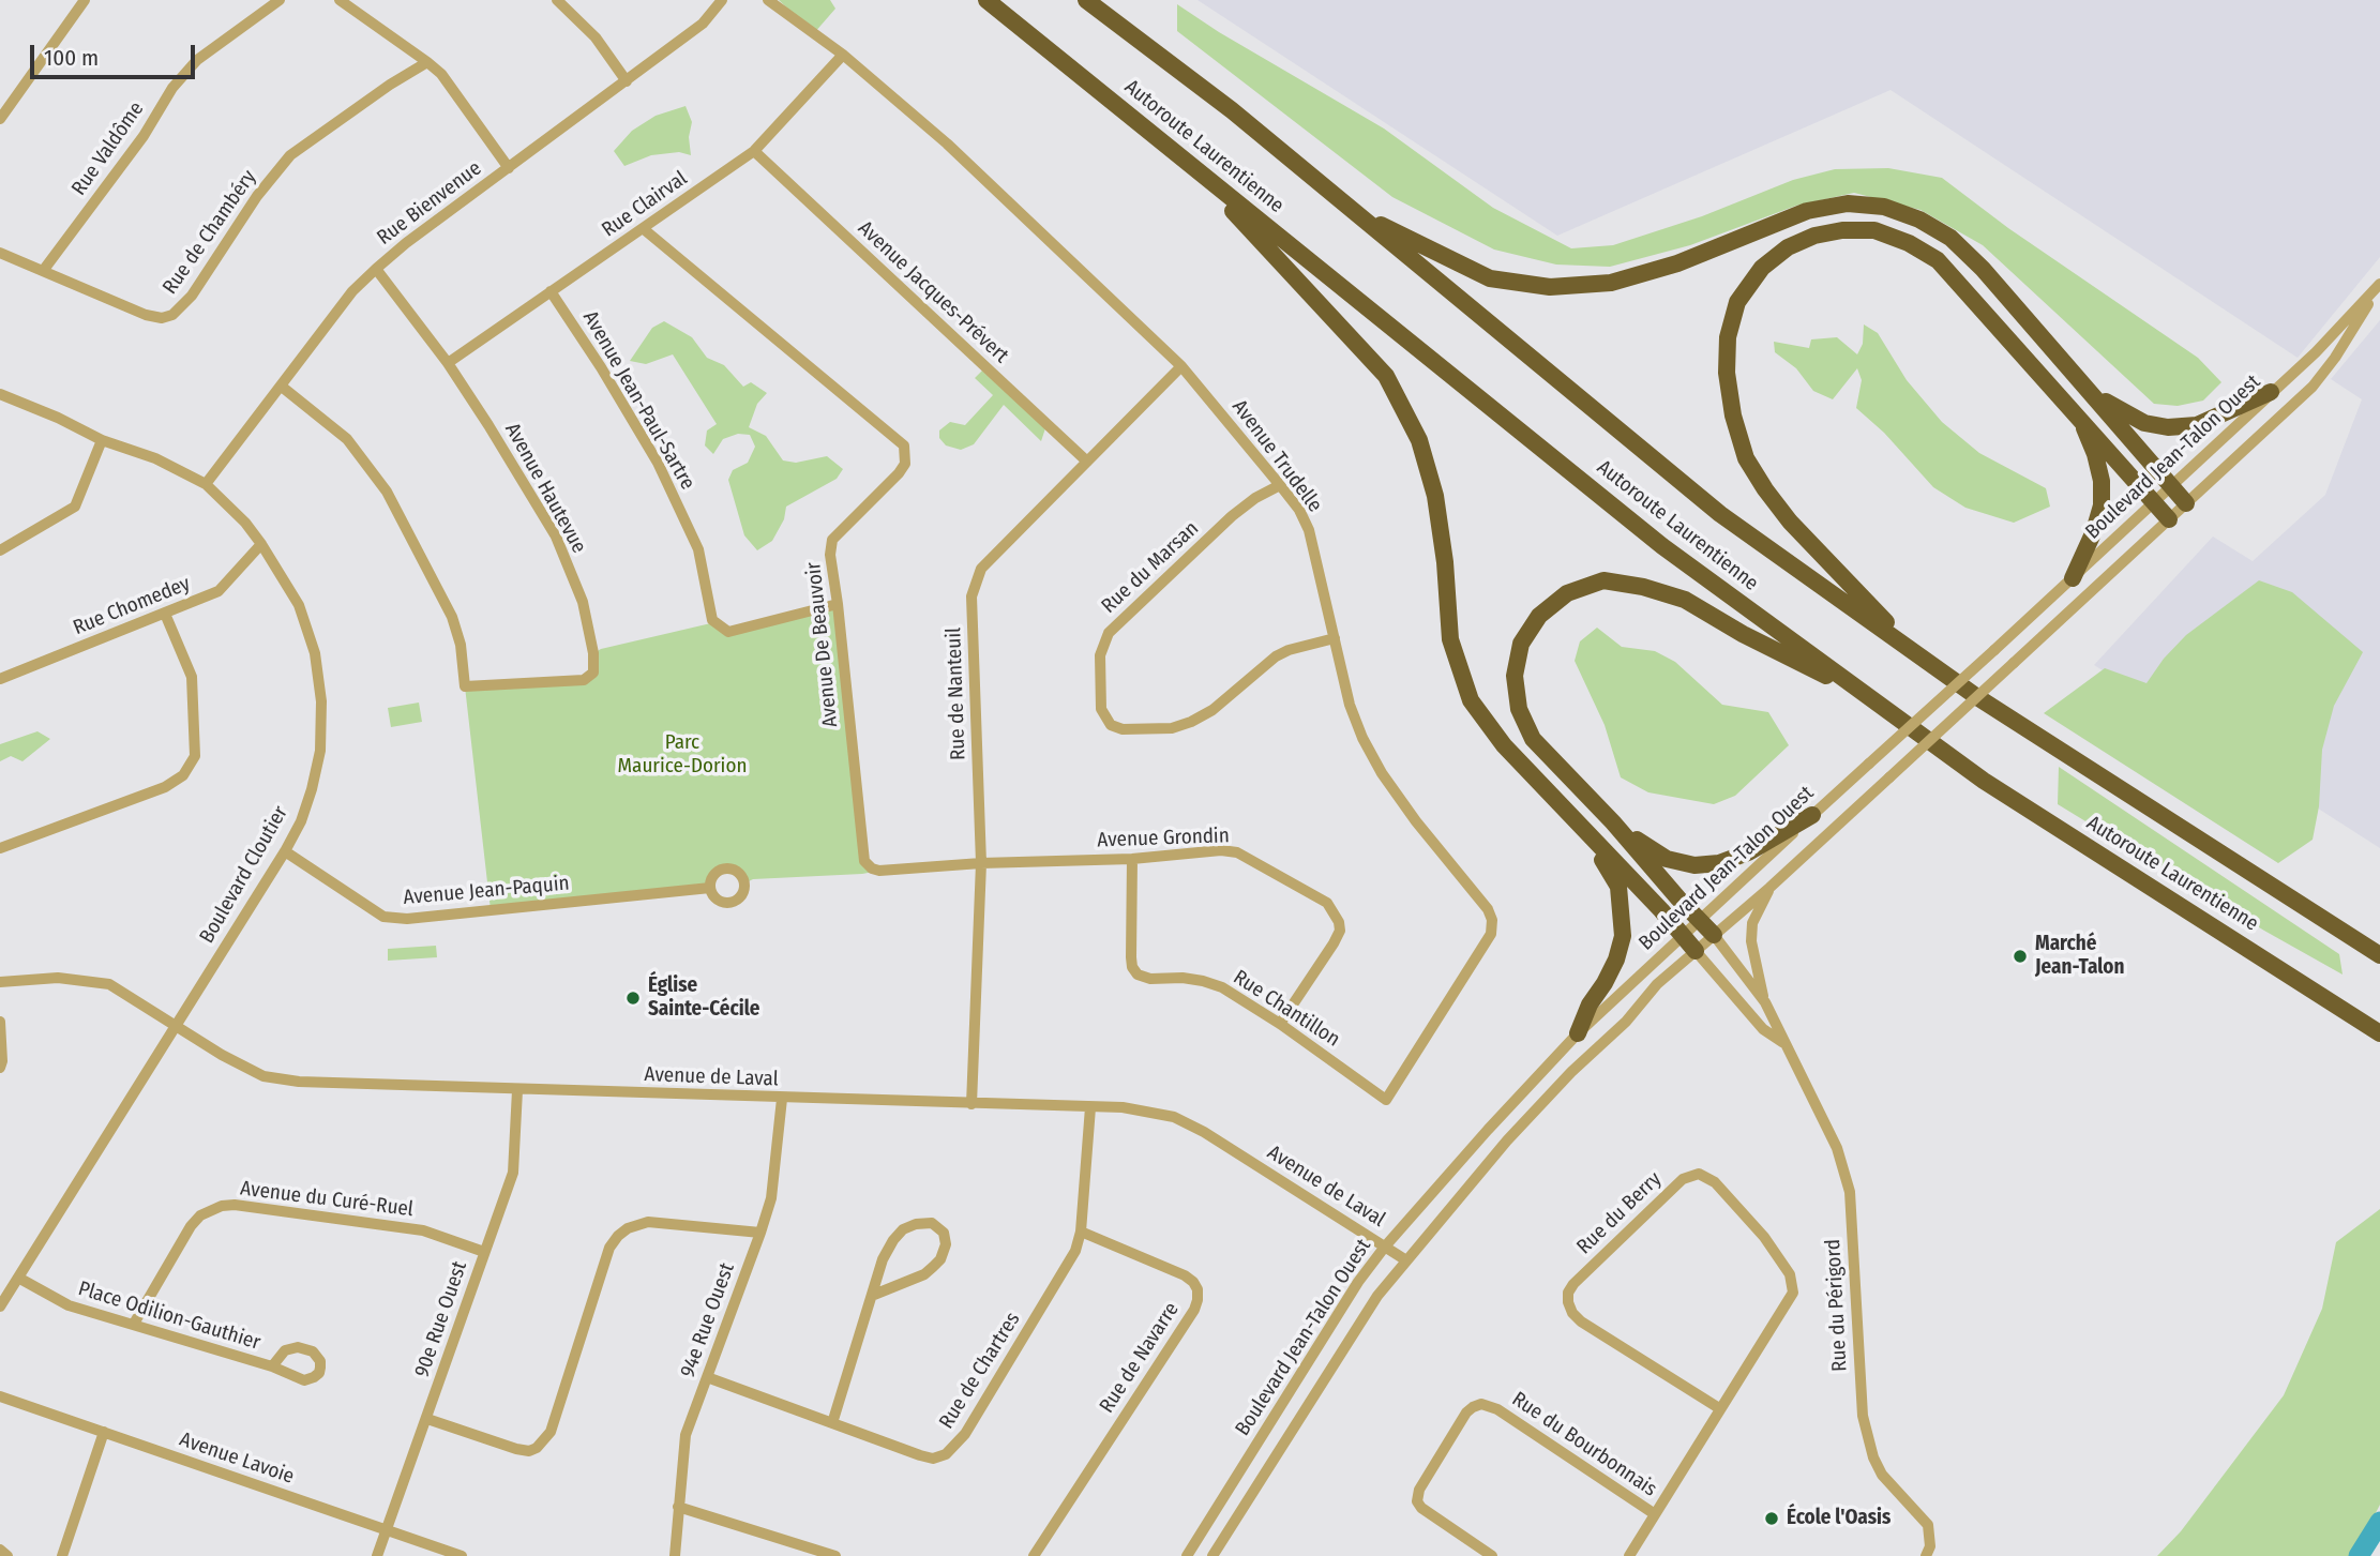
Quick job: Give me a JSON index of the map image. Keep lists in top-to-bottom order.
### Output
{
  "streets": {
    "highway": ["Autoroute Laurentienne"],
    "street": [
      "Rue Valdôme",
      "Rue Bienvenue",
      "Rue Clairval",
      "Rue de Chambéry",
      "Avenue Jacques-Prévert",
      "Avenue Jean-Paul-Sartre",
      "Avenue Trudelle",
      "Boulevard Jean-Talon Ouest",
      "Avenue Hautevue",
      "Rue du Marsan",
      "Rue Chomedey",
      "Avenue De Beauvoir",
      "Rue de Nanteuil",
      "Avenue Grondin",
      "Boulevard Cloutier",
      "Avenue Jean-Paquin",
      "Rue Chantillon",
      "Avenue de Laval",
      "Avenue du Curé-Ruel",
      "Rue du Berry",
      "Rue du Périgord",
      "Place Odilion-Gauthier",
      "90e Rue Ouest",
      "94e Rue Ouest",
      "Rue de Navarre",
      "Rue de Chartres",
      "Rue du Bourbonnais",
      "Avenue Lavoie"
    ]
  },
  "crossings": [
    ["Rue Valdôme", "Rue de Chambéry"],
    ["Rue Bienvenue", "Avenue Hautevue"],
    ["Rue Bienvenue", "Boulevard Cloutier"],
    ["Rue Clairval", "Avenue Jacques-Prévert"],
    ["Rue Clairval", "Avenue Jean-Paul-Sartre"],
    ["Rue Clairval", "Avenue Trudelle"],
    ["Rue Clairval", "Avenue Hautevue"],
    ["Rue Clairval", "Avenue De Beauvoir"],
    ["Avenue Jacques-Prévert", "Rue de Nanteuil"],
    ["Avenue Jean-Paul-Sartre", "Avenue De Beauvoir"],
    ["Avenue Trudelle", "Rue du Marsan"],
    ["Avenue Trudelle", "Rue de Nanteuil"],
    ["Avenue Trudelle", "Rue Chantillon"],
    ["Boulevard Jean-Talon Ouest", "Avenue de Laval"],
    ["Boulevard Jean-Talon Ouest", "Rue du Périgord"],
    ["Rue Chomedey", "Boulevard Cloutier"],
    ["Avenue De Beauvoir", "Rue de Nanteuil"],
    ["Avenue De Beauvoir", "Avenue Grondin"],
    ["Rue de Nanteuil", "Avenue Grondin"],
    ["Rue de Nanteuil", "Avenue de Laval"],
    ["Avenue Grondin", "Rue Chantillon"],
    ["Boulevard Cloutier", "Avenue Jean-Paquin"],
    ["Boulevard Cloutier", "Avenue de Laval"],
    ["Boulevard Cloutier", "Place Odilion-Gauthier"],
    ["Avenue de Laval", "90e Rue Ouest"],
    ["Avenue de Laval", "94e Rue Ouest"],
    ["Avenue de Laval", "Rue de Chartres"],
    ["Avenue du Curé-Ruel", "Place Odilion-Gauthier"],
    ["Avenue du Curé-Ruel", "90e Rue Ouest"],
    ["Rue du Berry", "Rue du Bourbonnais"],
    ["90e Rue Ouest", "Avenue Lavoie"],
    ["94e Rue Ouest", "Rue de Chartres"],
    ["Rue de Navarre", "Rue de Chartres"]
  ],
  "parks": ["Parc Maurice-Dorion"],
  "places": ["Marché Jean-Talon", "Église Sainte-Cécile", "École l'Oasis"],
  "scale_bar": "100 m"
}
